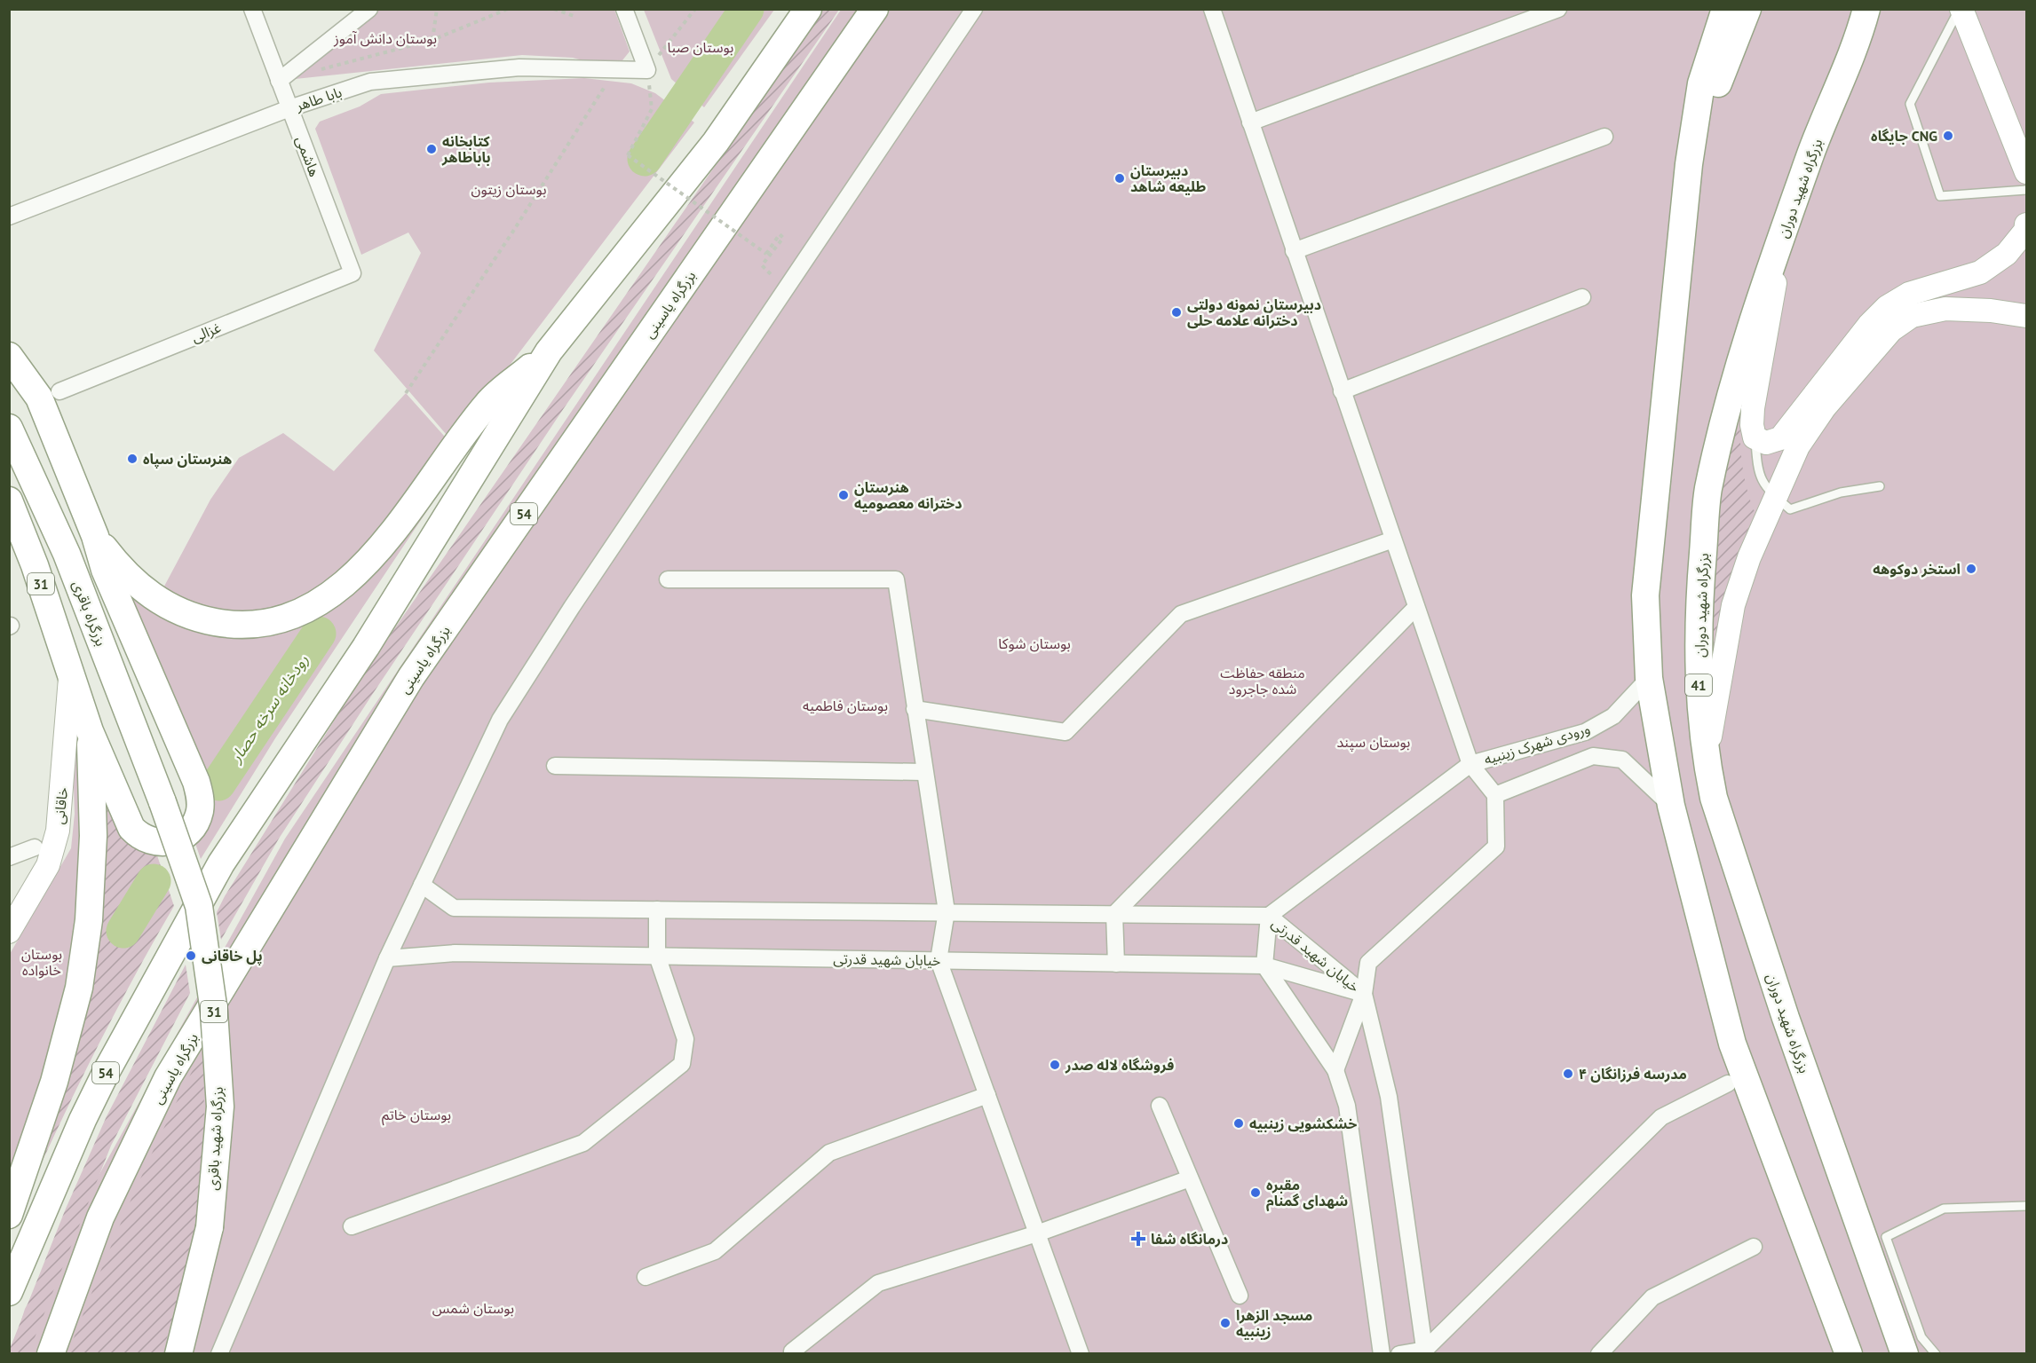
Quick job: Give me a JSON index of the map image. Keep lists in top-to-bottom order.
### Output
{
  "streets": {
    "highway": [
      "بزرگراه شهید دوران",
      "بزرگراه یاسینی",
      "54",
      "31",
      "بزرگراه باقری",
      "41",
      "بزرگراه شهید باقری"
    ],
    "main road": ["خاقانی"],
    "street": [
      "بابا طاهر",
      "هاشمی",
      "غزالی",
      "ورودی شهرک زینبیه",
      "خیابان شهید قدرتی"
    ]
  },
  "crossings": [
    ["بابا طاهر", "هاشمی"],
    ["هاشمی", "غزالی"],
    ["31", "خاقانی"],
    ["بزرگراه باقری", "بزرگراه شهید باقری"]
  ],
  "water": ["رودخانه سرخه حصار"],
  "parks": [
    "بوستان دانش آموز",
    "بوستان صبا",
    "بوستان زیتون",
    "بوستان شوکا",
    "منطقه حفاظت شده جاجرود",
    "بوستان فاطمیه",
    "بوستان سپند",
    "بوستان خانواده",
    "بوستان خاتم",
    "بوستان شمس"
  ],
  "places": {
    "other": [
      "جایگاه CNG",
      "کتابخانه باباطاهر",
      "دبیرستان طلیعه شاهد",
      "دبیرستان نمونه دولتی دخترانه علامه حلی",
      "هنرستان سپاه",
      "هنرستان دخترانه معصومیه",
      "استخر دوکوهه",
      "پل خاقانی",
      "فروشگاه لاله صدر",
      "مدرسه فرزانگان ۴",
      "خشکشویی زینبیه",
      "مقبره شهدای گمنام",
      "مسجد الزهرا زینبیه"
    ],
    "health": ["درمانگاه شفا"]
  }
}
